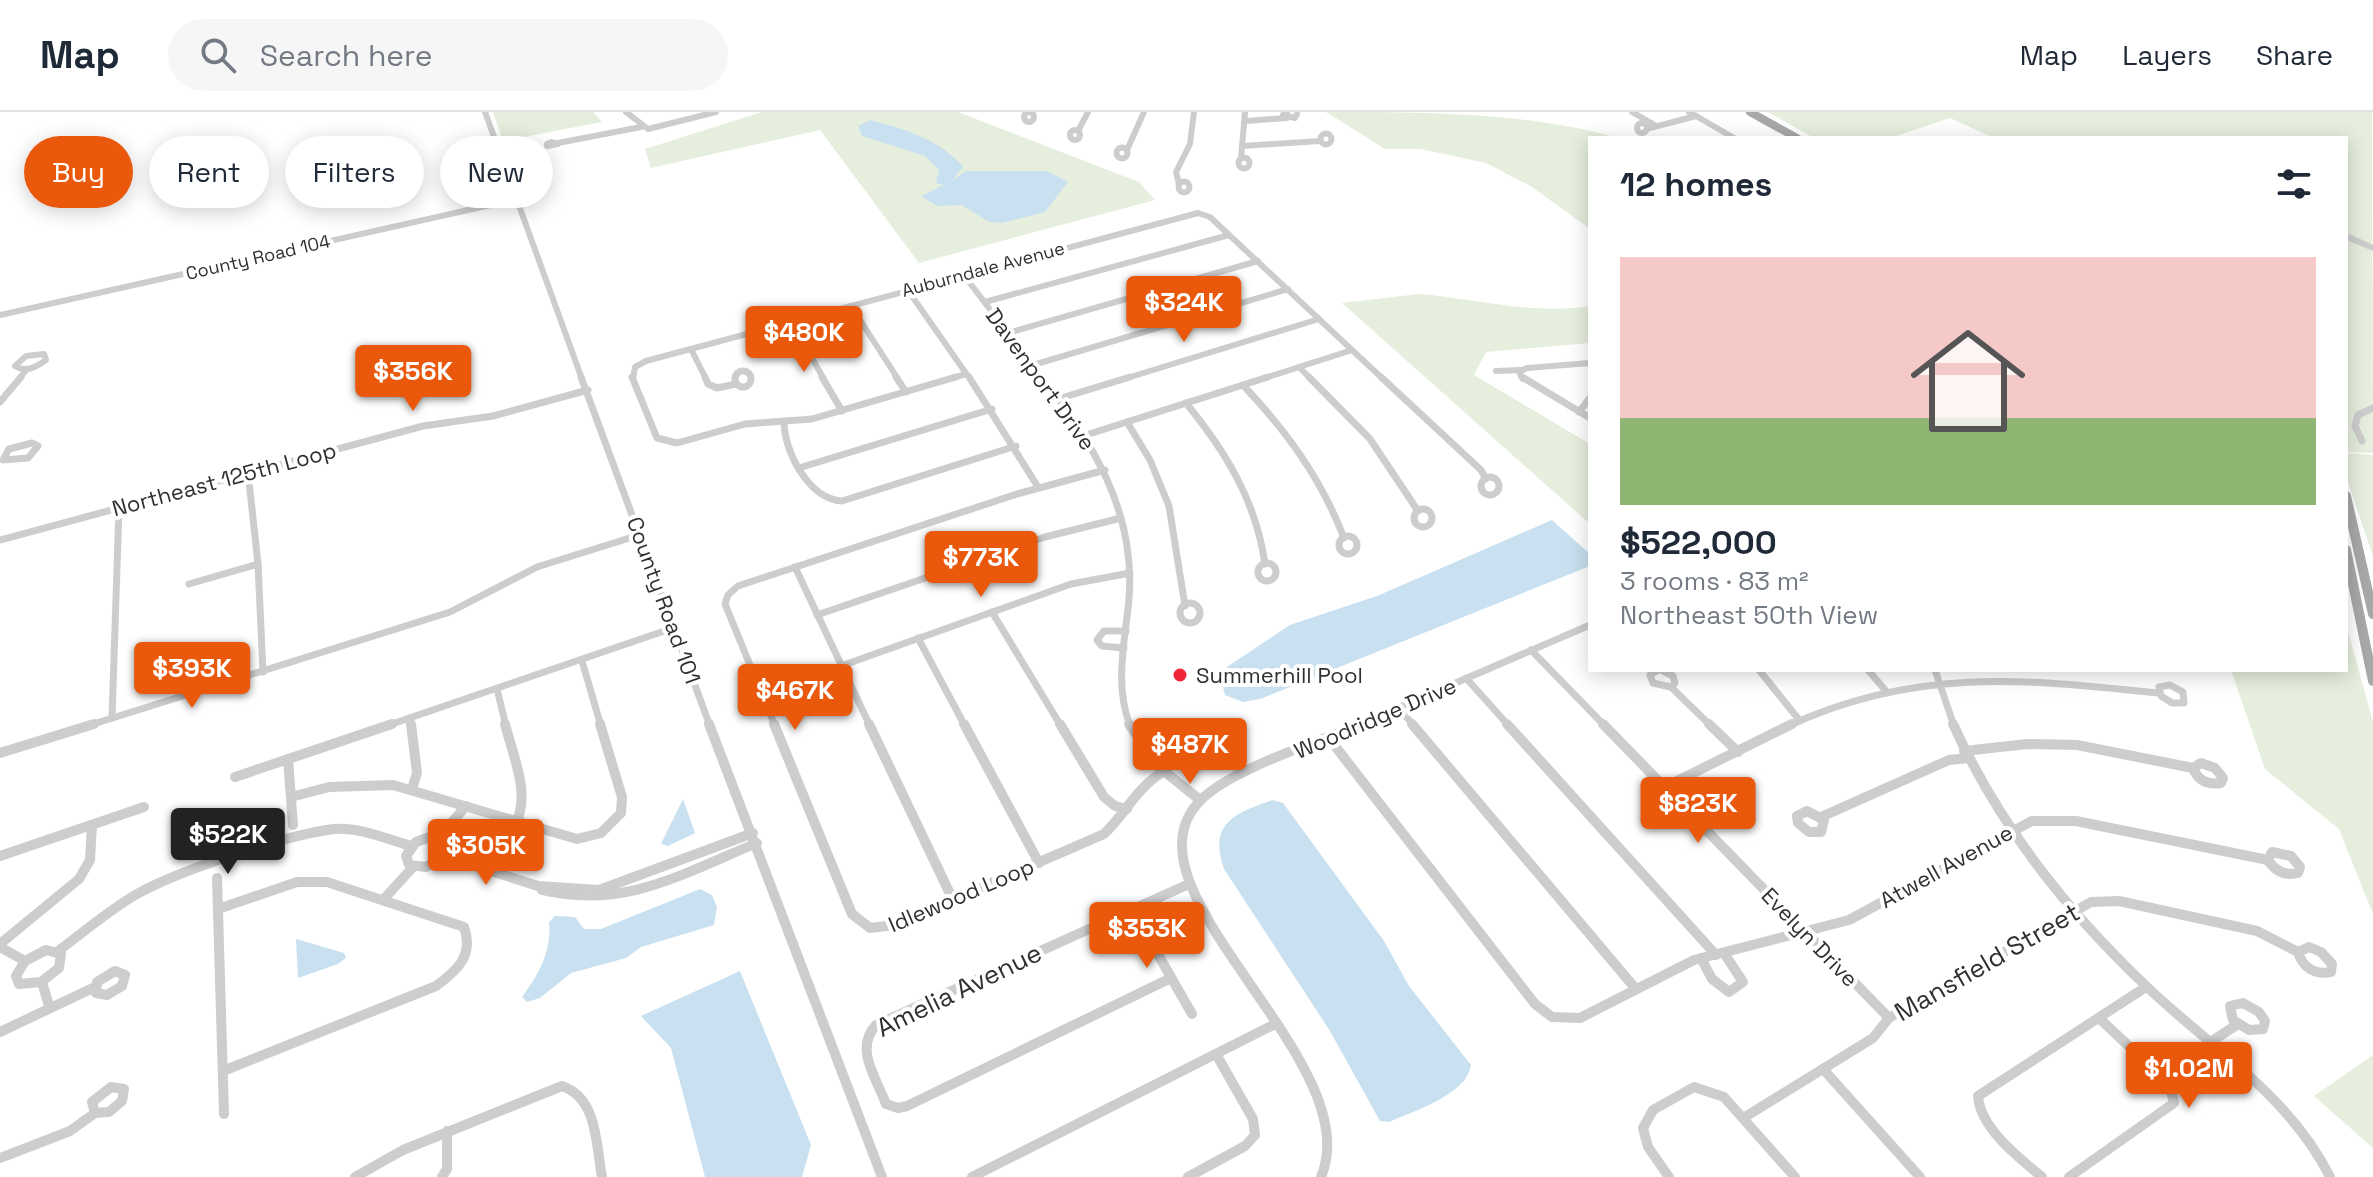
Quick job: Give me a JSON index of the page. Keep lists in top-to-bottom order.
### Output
{
  "streets": {
    "street": [
      "County Road 104",
      "Auburndale Avenue",
      "Davenport Drive",
      "Northeast 125th Loop",
      "County Road 101",
      "Woodridge Drive",
      "Atwell Avenue",
      "Idlewood Loop",
      "Evelyn Drive",
      "Mansfield Street",
      "Amelia Avenue"
    ]
  },
  "crossings": [
    ["Auburndale Avenue", "Davenport Drive"],
    ["Davenport Drive", "Woodridge Drive"],
    ["Davenport Drive", "Idlewood Loop"],
    ["Northeast 125th Loop", "County Road 101"],
    ["Woodridge Drive", "Atwell Avenue"],
    ["Woodridge Drive", "Evelyn Drive"],
    ["Atwell Avenue", "Evelyn Drive"],
    ["Evelyn Drive", "Mansfield Street"]
  ],
  "places": ["Summerhill Pool"],
  "page": {
    "header": "Map",
    "search": "Search here",
    "nav": ["Map", "Layers", "Share"],
    "chip": [
      "Buy",
      "Rent",
      "Filters",
      "New"
    ],
    "heading": "12 homes",
    "list": [
      {
        "name": "$522,000",
        "note": "3 rooms · 83 m² · Northeast 50th View"
      }
    ],
    "price": [
      "$324K",
      "$480K",
      "$356K",
      "$773K",
      "$393K",
      "$467K",
      "$487K",
      "$823K",
      "$522K",
      "$305K",
      "$353K",
      "$1.02M"
    ]
  }
}
